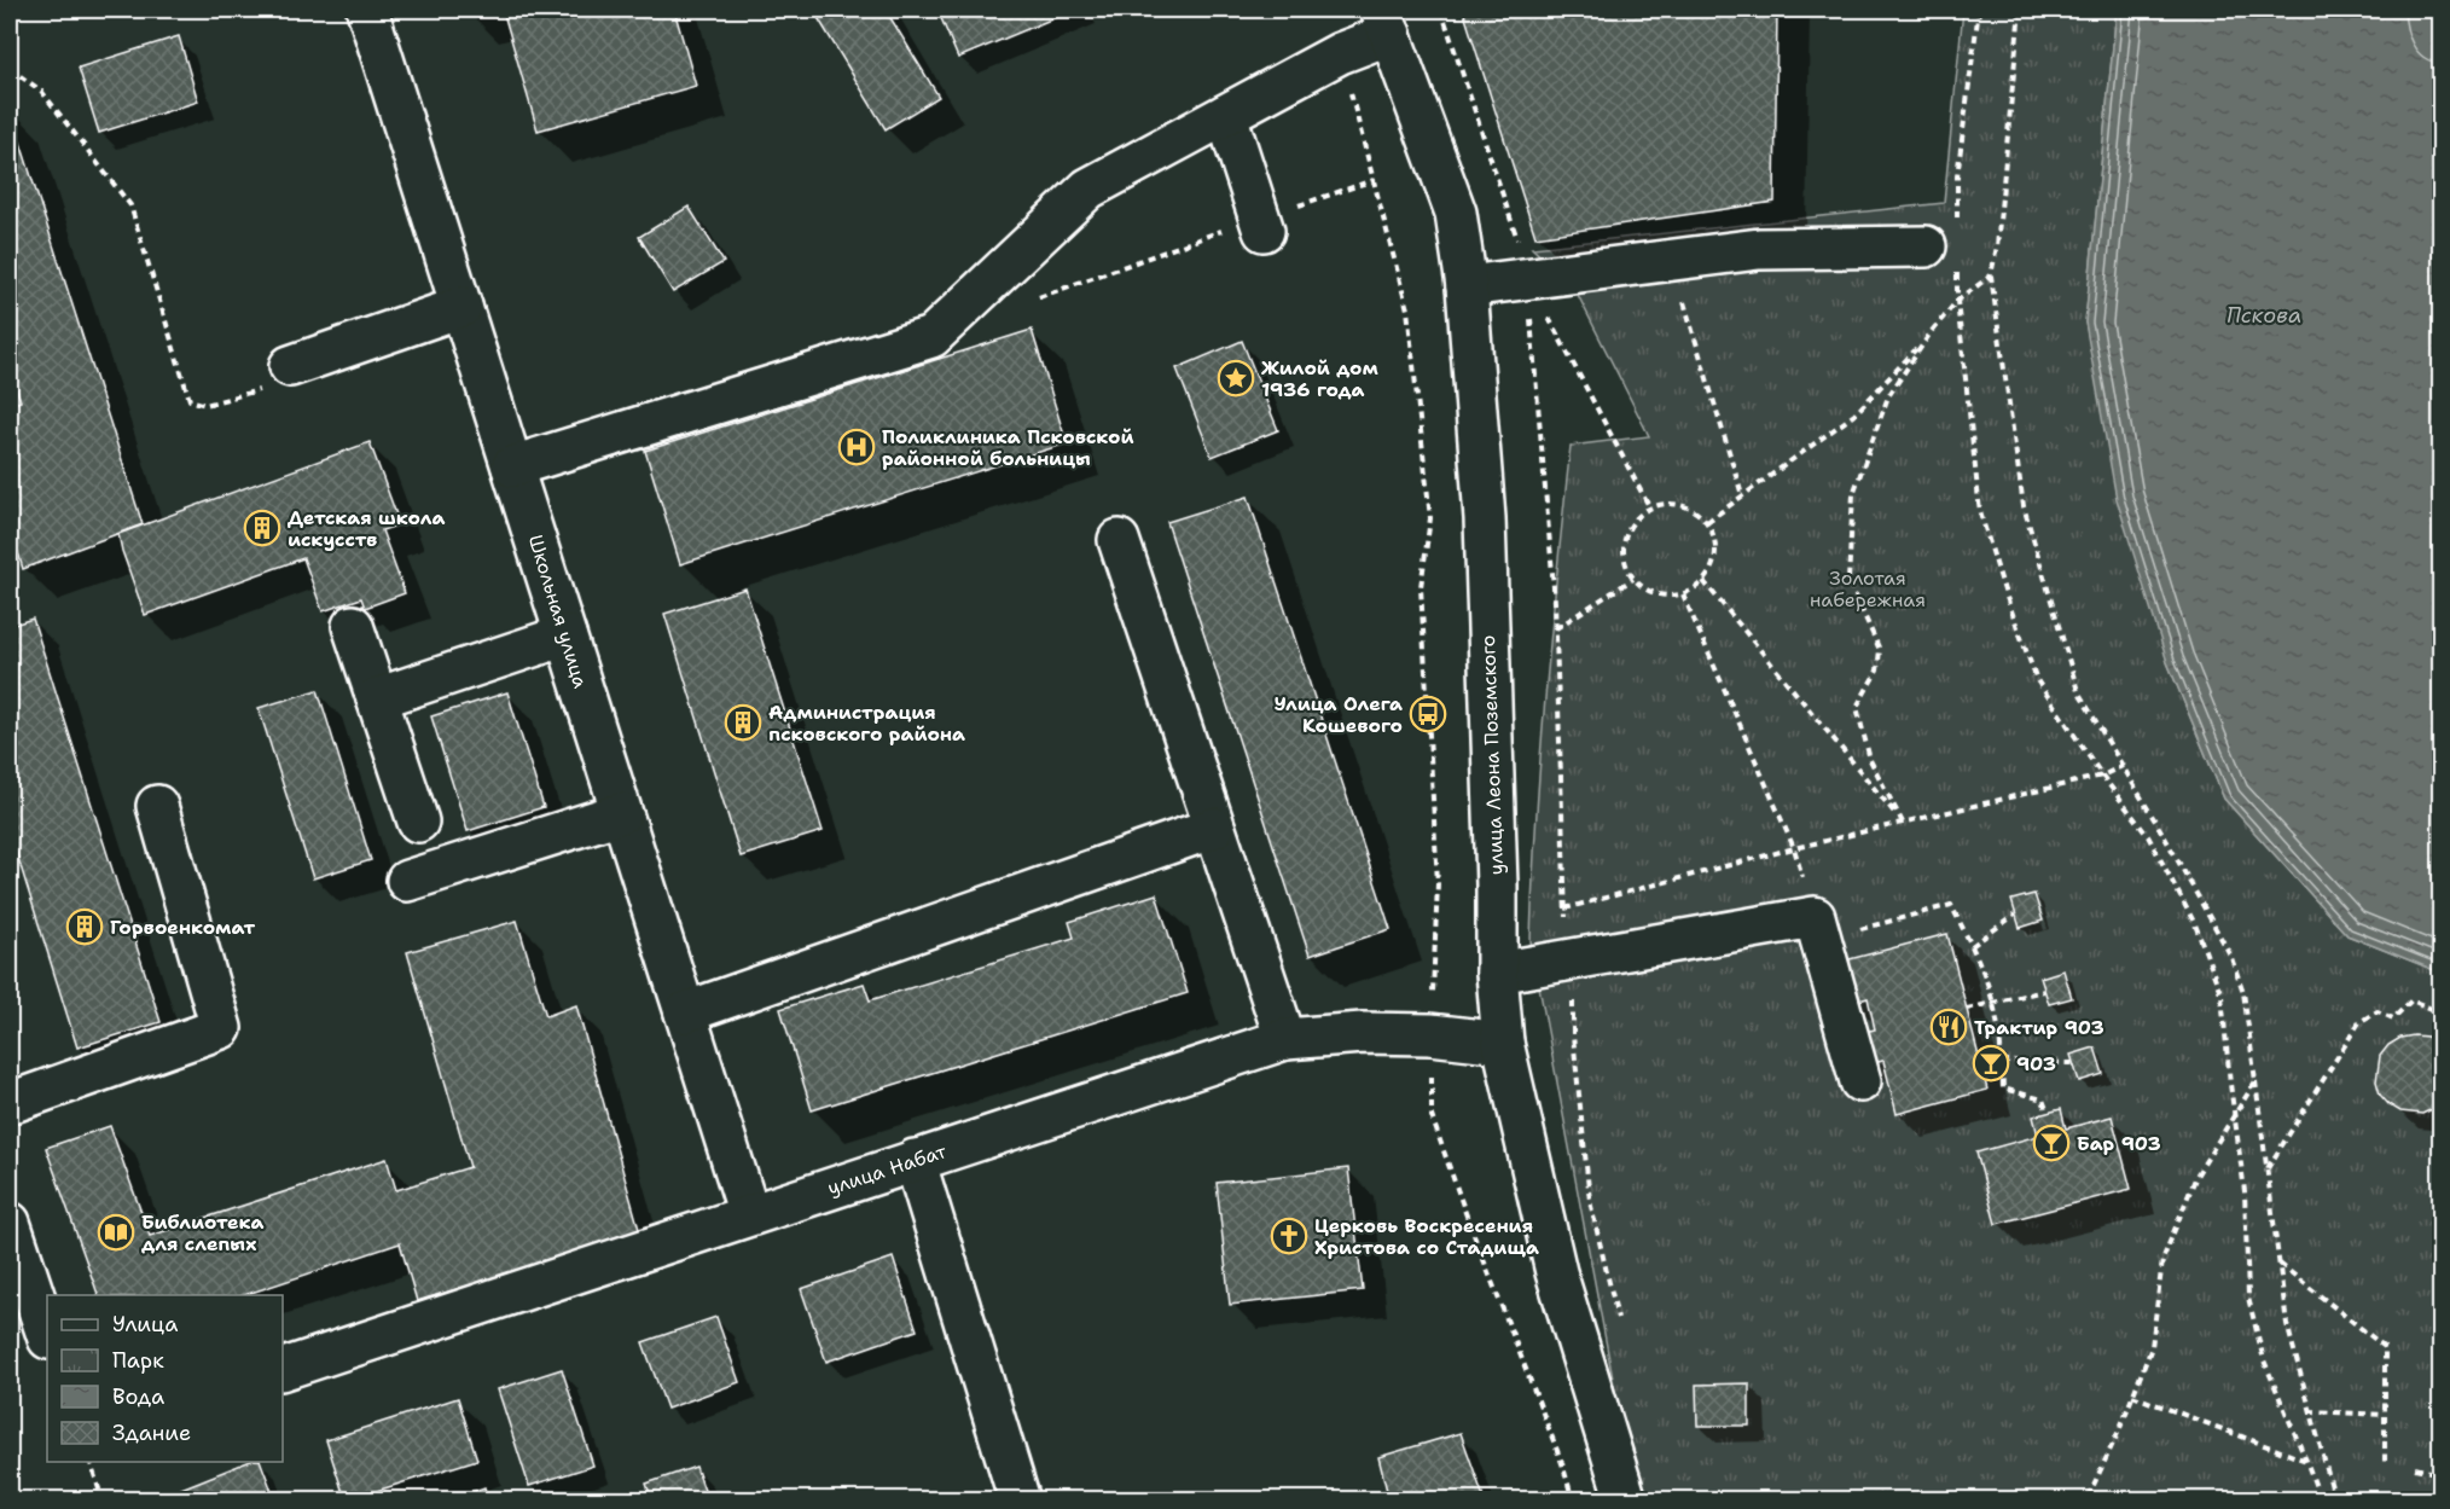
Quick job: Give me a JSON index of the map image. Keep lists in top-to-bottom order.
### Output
{
  "streets": {
    "street": ["Школьная улица", "улица Леона Поземского", "улица Набат"]
  },
  "crossings": [
    ["Школьная улица", "улица Набат"],
    ["улица Леона Поземского", "улица Набат"]
  ],
  "water": ["Пскова"],
  "parks": ["Золотая набережная"],
  "places": {
    "place": ["Жилой дом 1936 года"],
    "hospital": ["Поликлиника Псковской районной больницы"],
    "building": ["Детская школа искусств", "Администрация псковского района", "Горвоенкомат"],
    "bus stop": ["Улица Олега Кошевого"],
    "restaurant": ["Трактир 903"],
    "bar": ["903", "Бар 903"],
    "library": ["Библиотека для слепых"],
    "church": ["Церковь Воскресения Христова со Стадища"]
  },
  "legend": [
    "Улица",
    "Парк",
    "Вода",
    "Здание"
  ]
}
